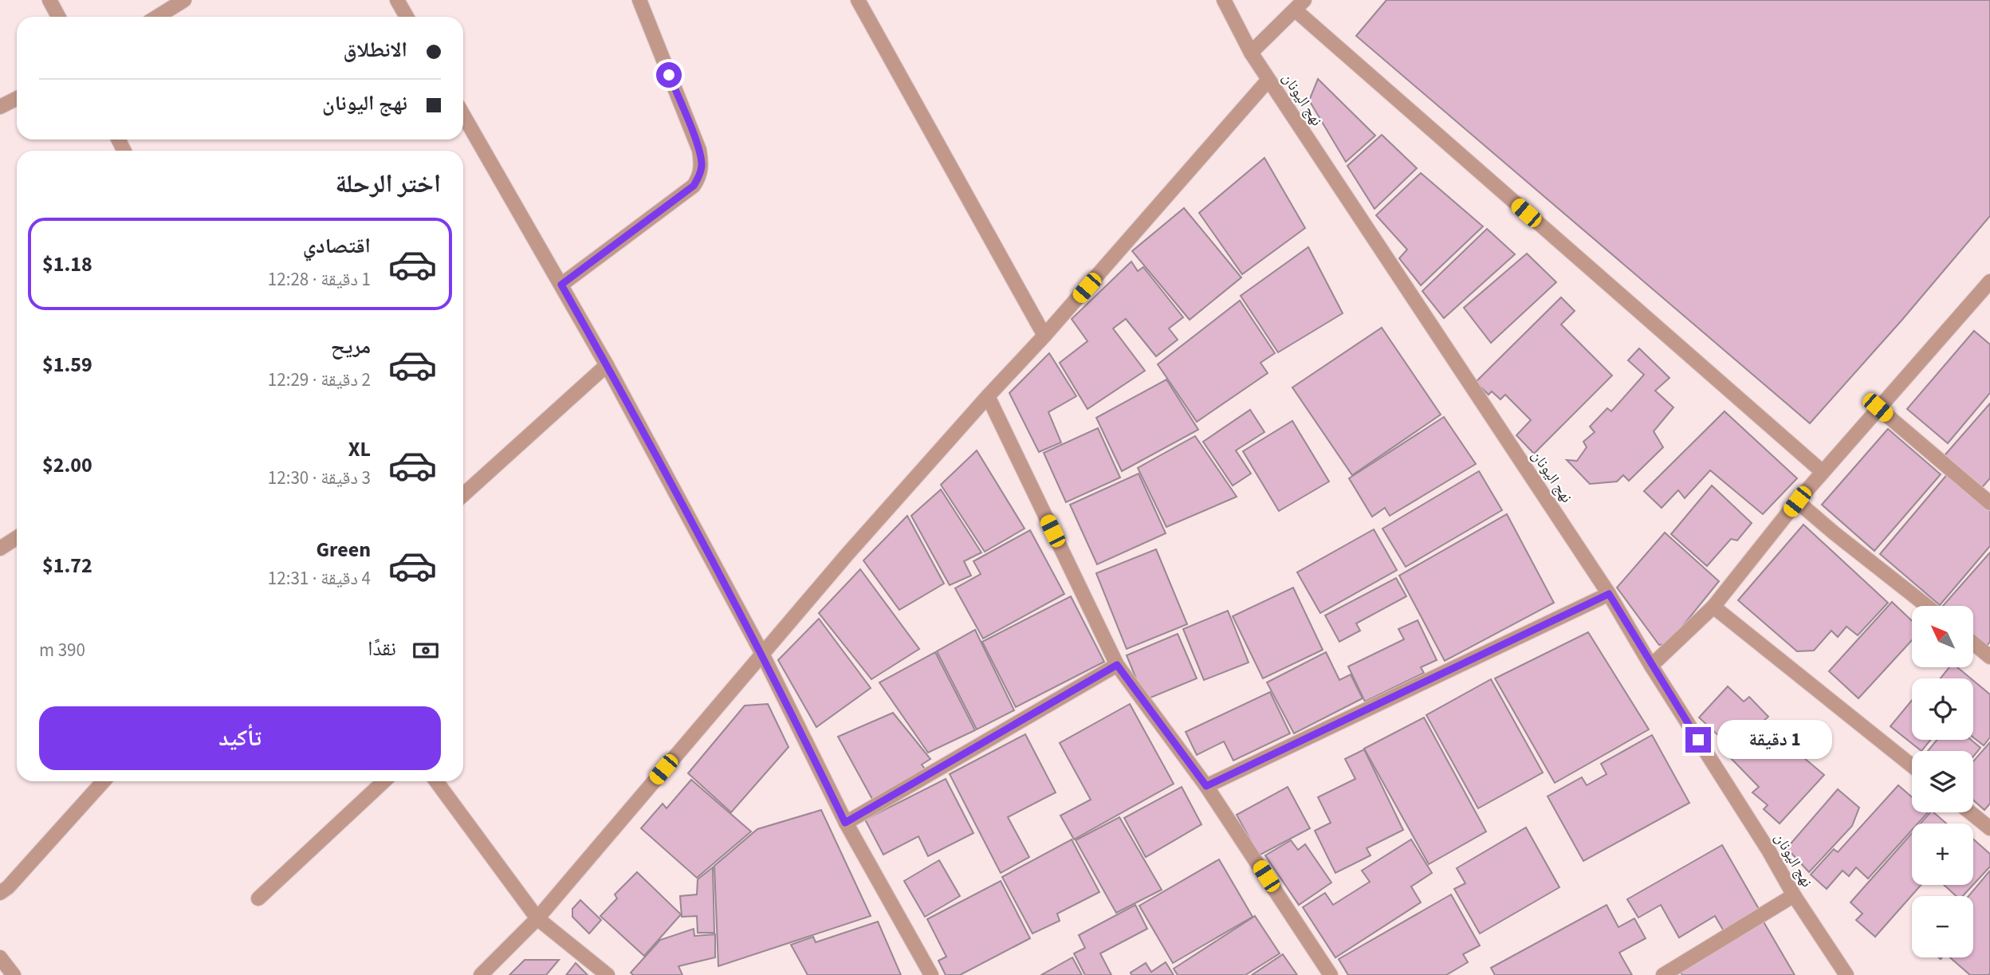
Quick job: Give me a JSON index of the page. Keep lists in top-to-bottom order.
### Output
{
  "streets": {
    "street": ["نهج اليونان"]
  },
  "north": "top left",
  "page": {
    "banner": ["الانطلاق", "نهج اليونان"],
    "heading": "اختر الرحلة",
    "list": [
      {
        "name": "اقتصادي",
        "note": "1 دقيقة · 12:28",
        "value": "$1.18"
      },
      {
        "name": "مريح",
        "note": "2 دقيقة · 12:29",
        "value": "$1.59"
      },
      {
        "name": "XL",
        "note": "3 دقيقة · 12:30",
        "value": "$2.00"
      },
      {
        "name": "Green",
        "note": "4 دقيقة · 12:31",
        "value": "$1.72"
      }
    ],
    "map_buttons": ["+", "−"],
    "pay": ["نقدًا", "390 m"],
    "buttons": "تأكيد",
    "bubble": "1 دقيقة"
  }
}
